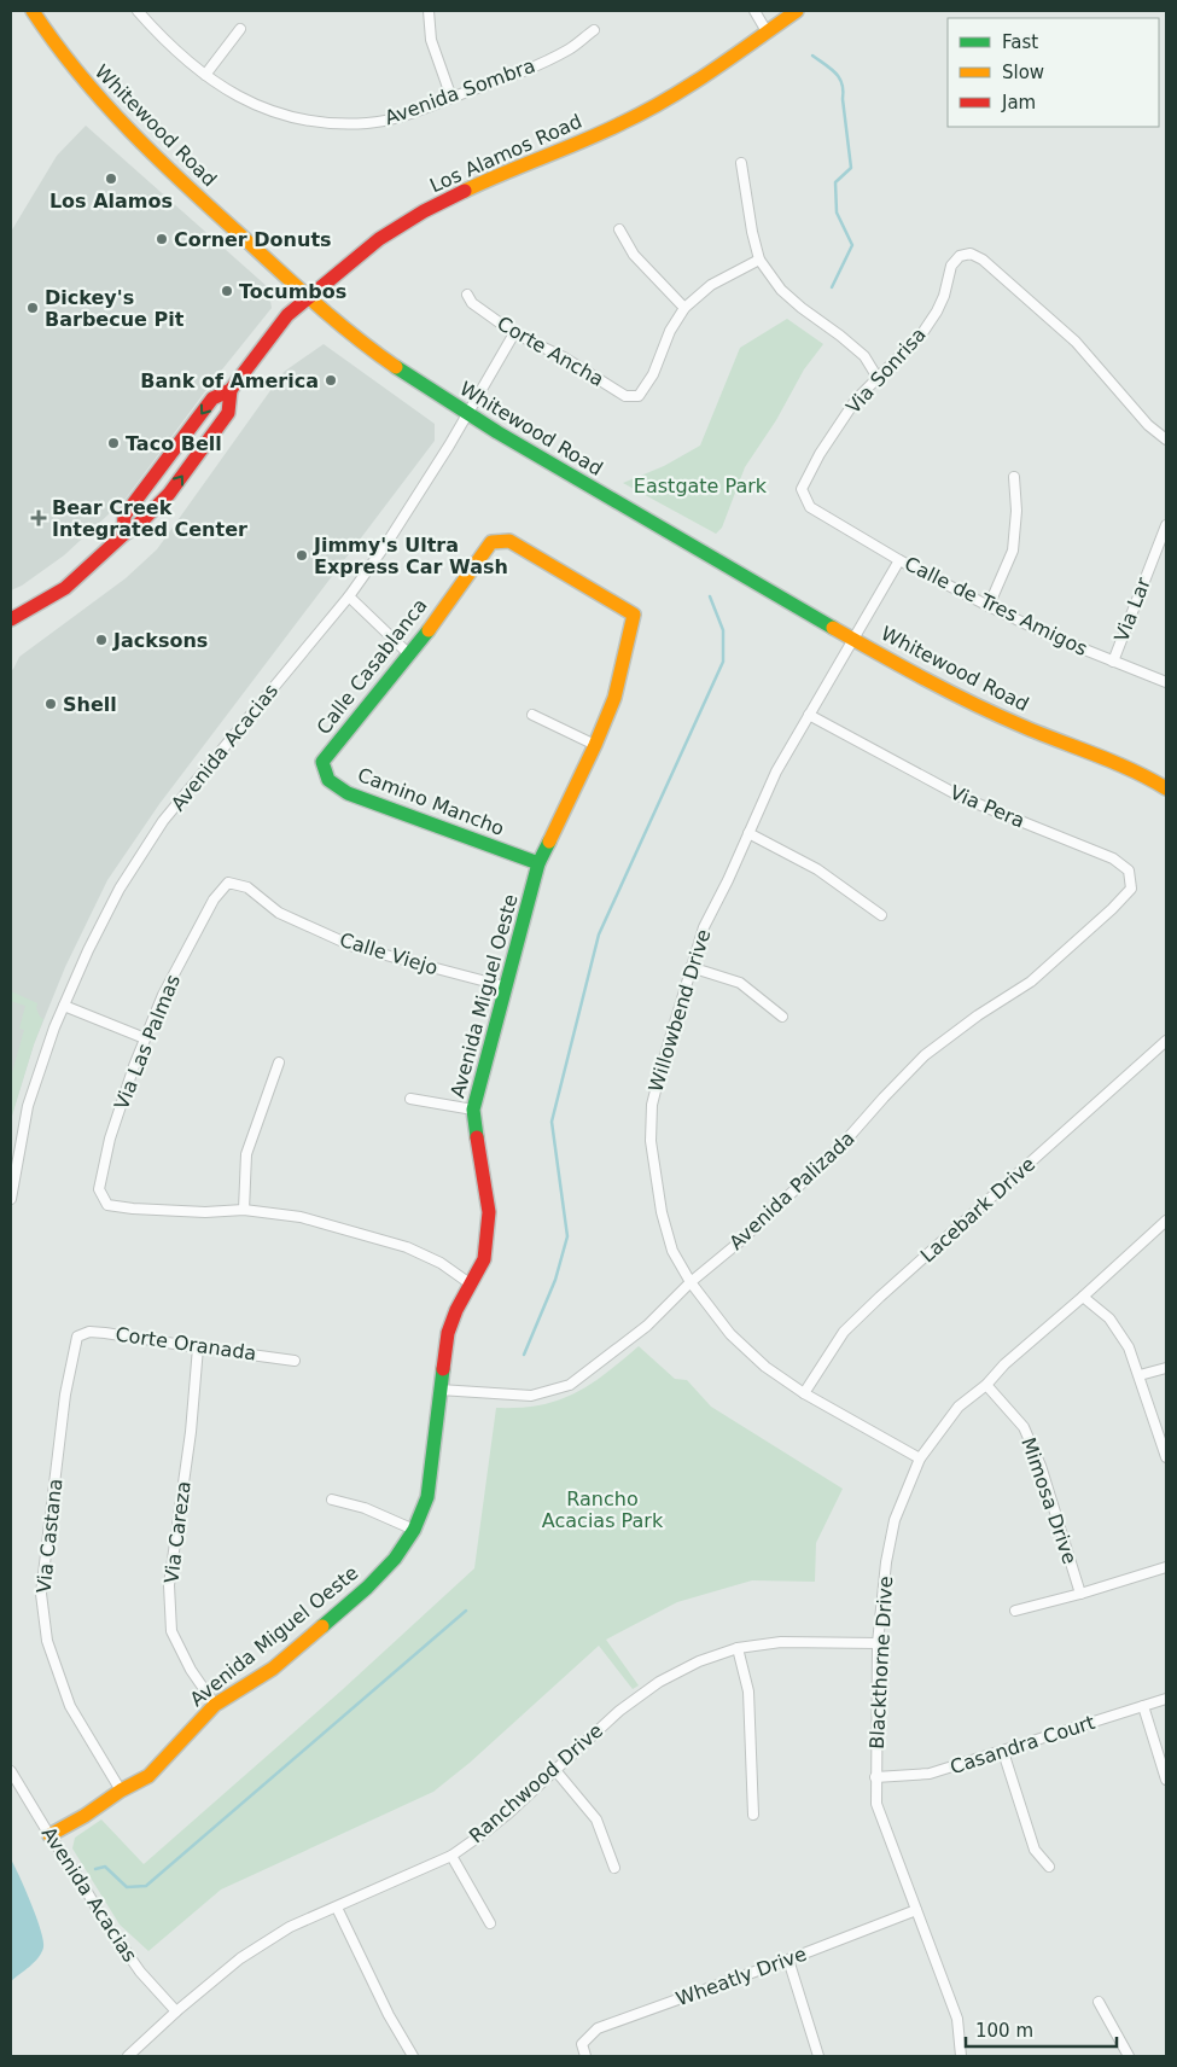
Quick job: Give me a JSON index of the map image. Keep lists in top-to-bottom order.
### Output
{
  "streets": {
    "street": [
      "Avenida Sombra",
      "Whitewood Road",
      "Los Alamos Road",
      "Corte Ancha",
      "Via Sonrisa",
      "Calle de Tres Amigos",
      "Via Lar",
      "Calle Casablanca",
      "Avenida Acacias",
      "Camino Mancho",
      "Via Pera",
      "Calle Viejo",
      "Avenida Miguel Oeste",
      "Willowbend Drive",
      "Via Las Palmas",
      "Avenida Palizada",
      "Lacebark Drive",
      "Corte Oranada",
      "Mimosa Drive",
      "Via Careza",
      "Via Castana",
      "Blackthorne Drive",
      "Casandra Court",
      "Ranchwood Drive",
      "Wheatly Drive"
    ]
  },
  "crossings": [
    ["Whitewood Road", "Los Alamos Road"],
    ["Whitewood Road", "Avenida Acacias"],
    ["Whitewood Road", "Willowbend Drive"],
    ["Corte Ancha", "Avenida Acacias"],
    ["Via Sonrisa", "Calle de Tres Amigos"],
    ["Calle de Tres Amigos", "Via Lar"],
    ["Calle de Tres Amigos", "Willowbend Drive"],
    ["Calle Casablanca", "Camino Mancho"],
    ["Calle Casablanca", "Avenida Miguel Oeste"],
    ["Avenida Acacias", "Avenida Miguel Oeste"],
    ["Avenida Acacias", "Ranchwood Drive"],
    ["Camino Mancho", "Avenida Miguel Oeste"],
    ["Via Pera", "Willowbend Drive"],
    ["Via Pera", "Avenida Palizada"],
    ["Calle Viejo", "Avenida Miguel Oeste"],
    ["Calle Viejo", "Via Las Palmas"],
    ["Avenida Miguel Oeste", "Avenida Palizada"],
    ["Avenida Miguel Oeste", "Via Careza"],
    ["Avenida Miguel Oeste", "Via Castana"],
    ["Willowbend Drive", "Avenida Palizada"],
    ["Willowbend Drive", "Lacebark Drive"],
    ["Willowbend Drive", "Blackthorne Drive"],
    ["Corte Oranada", "Via Careza"],
    ["Corte Oranada", "Via Castana"],
    ["Mimosa Drive", "Blackthorne Drive"],
    ["Blackthorne Drive", "Casandra Court"],
    ["Blackthorne Drive", "Ranchwood Drive"],
    ["Blackthorne Drive", "Wheatly Drive"]
  ],
  "parks": ["Eastgate Park", "Rancho Acacias Park"],
  "places": {
    "other": [
      "Los Alamos",
      "Corner Donuts",
      "Tocumbos",
      "Dickey's Barbecue Pit",
      "Bank of America",
      "Taco Bell",
      "Jimmy's Ultra Express Car Wash",
      "Jacksons",
      "Shell"
    ],
    "health": ["Bear Creek Integrated Center"]
  },
  "legend": ["Fast", "Slow", "Jam"],
  "scale_bar": "100 m"
}
